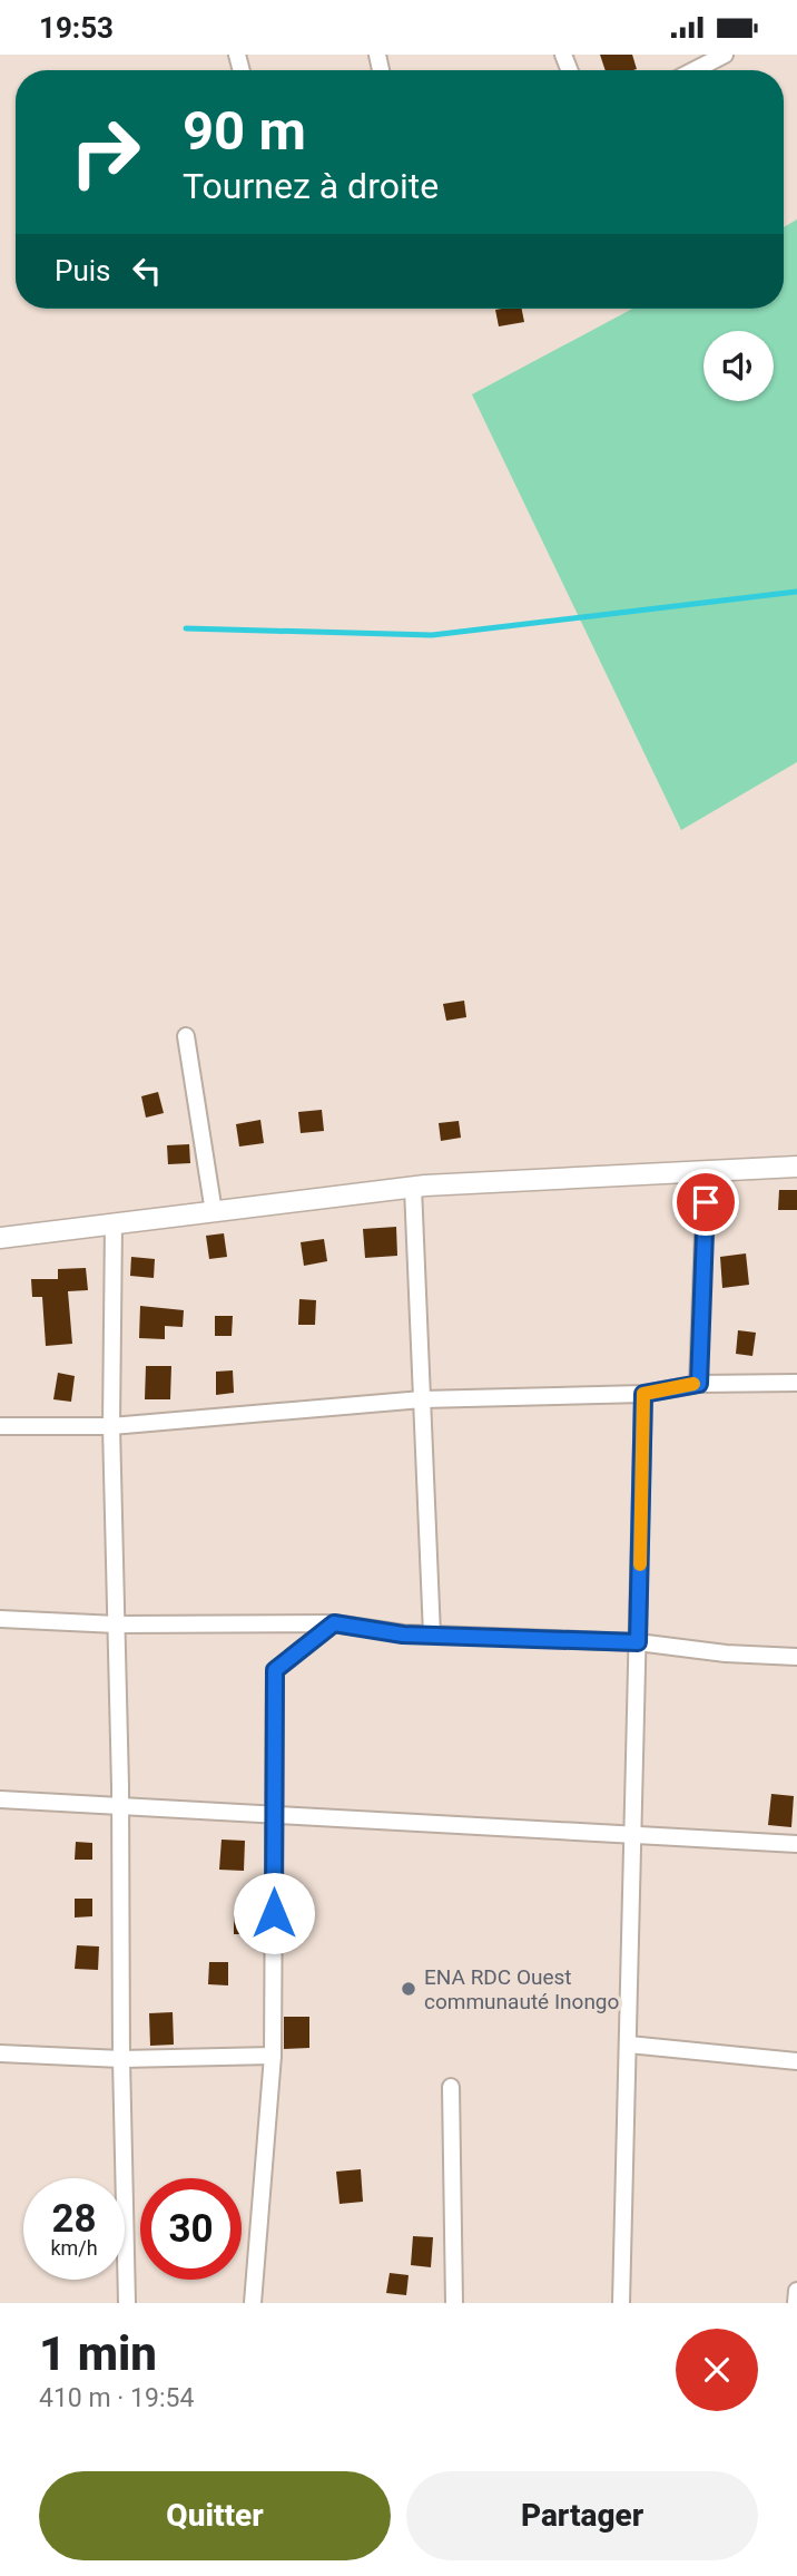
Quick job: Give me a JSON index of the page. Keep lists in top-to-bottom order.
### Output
{
  "places": ["ENA RDC Ouest communauté Inongo"],
  "page": {
    "status": "19:53",
    "turn": ["90 m", "Tournez à droite"],
    "then": "Puis",
    "speed": "28 km/h",
    "limit": "30",
    "heading": ["1 min", "410 m · 19:54"],
    "buttons": ["Quitter", "Partager"]
  }
}
